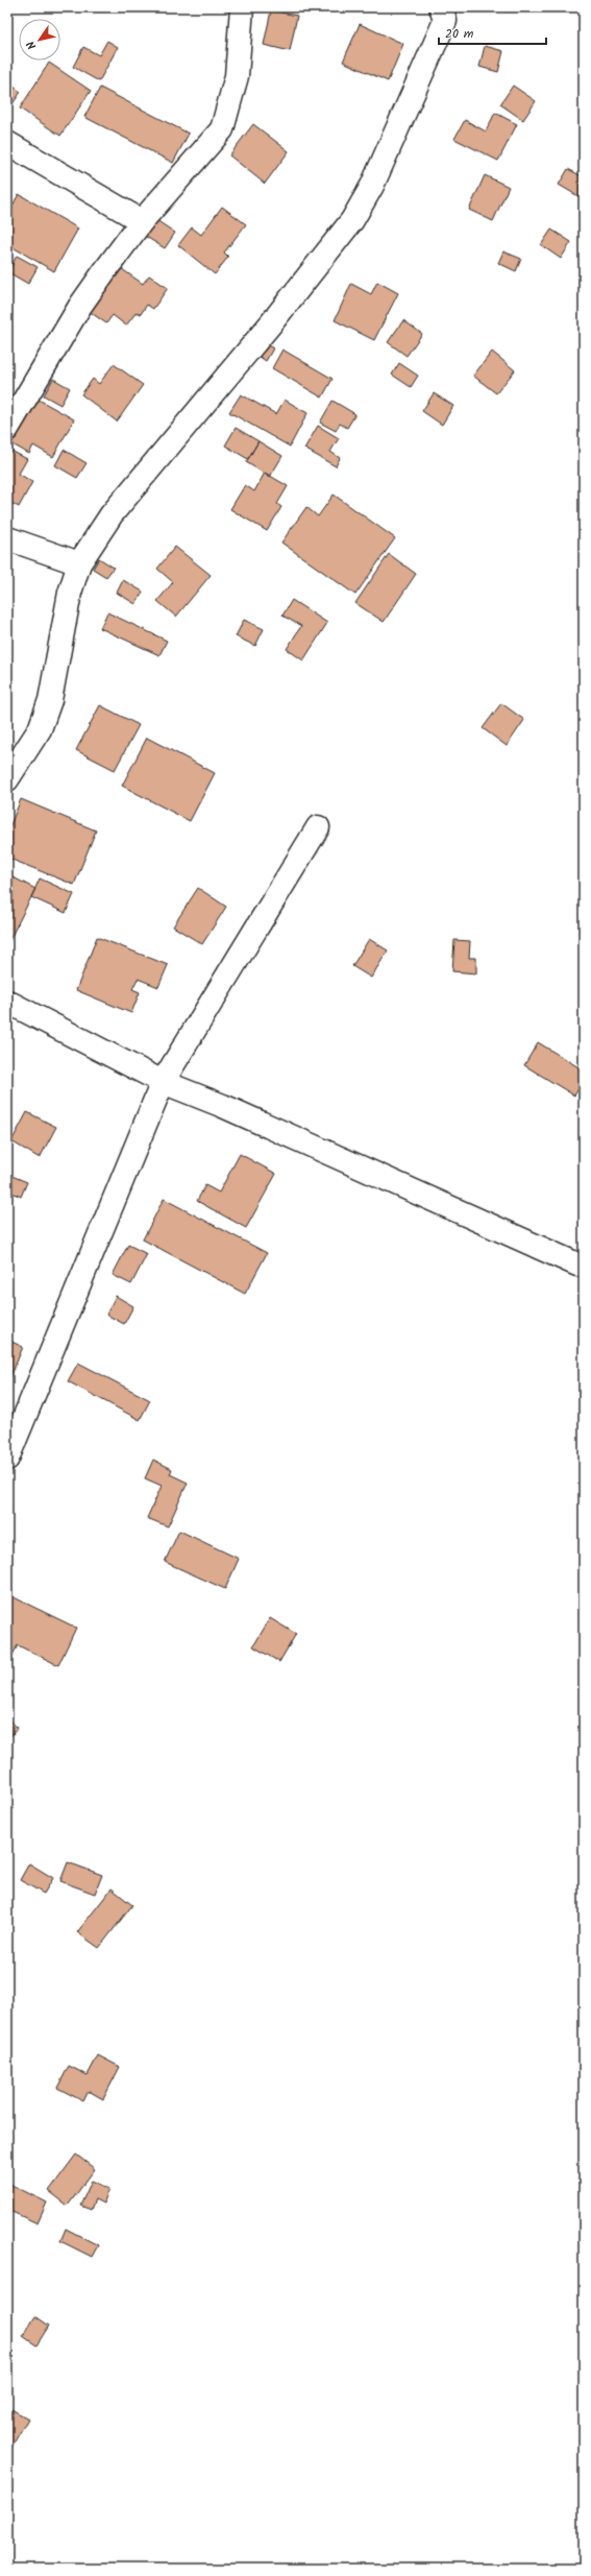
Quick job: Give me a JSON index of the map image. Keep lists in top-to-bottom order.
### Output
{
  "scale_bar": "20 m",
  "north": "bottom left"
}
